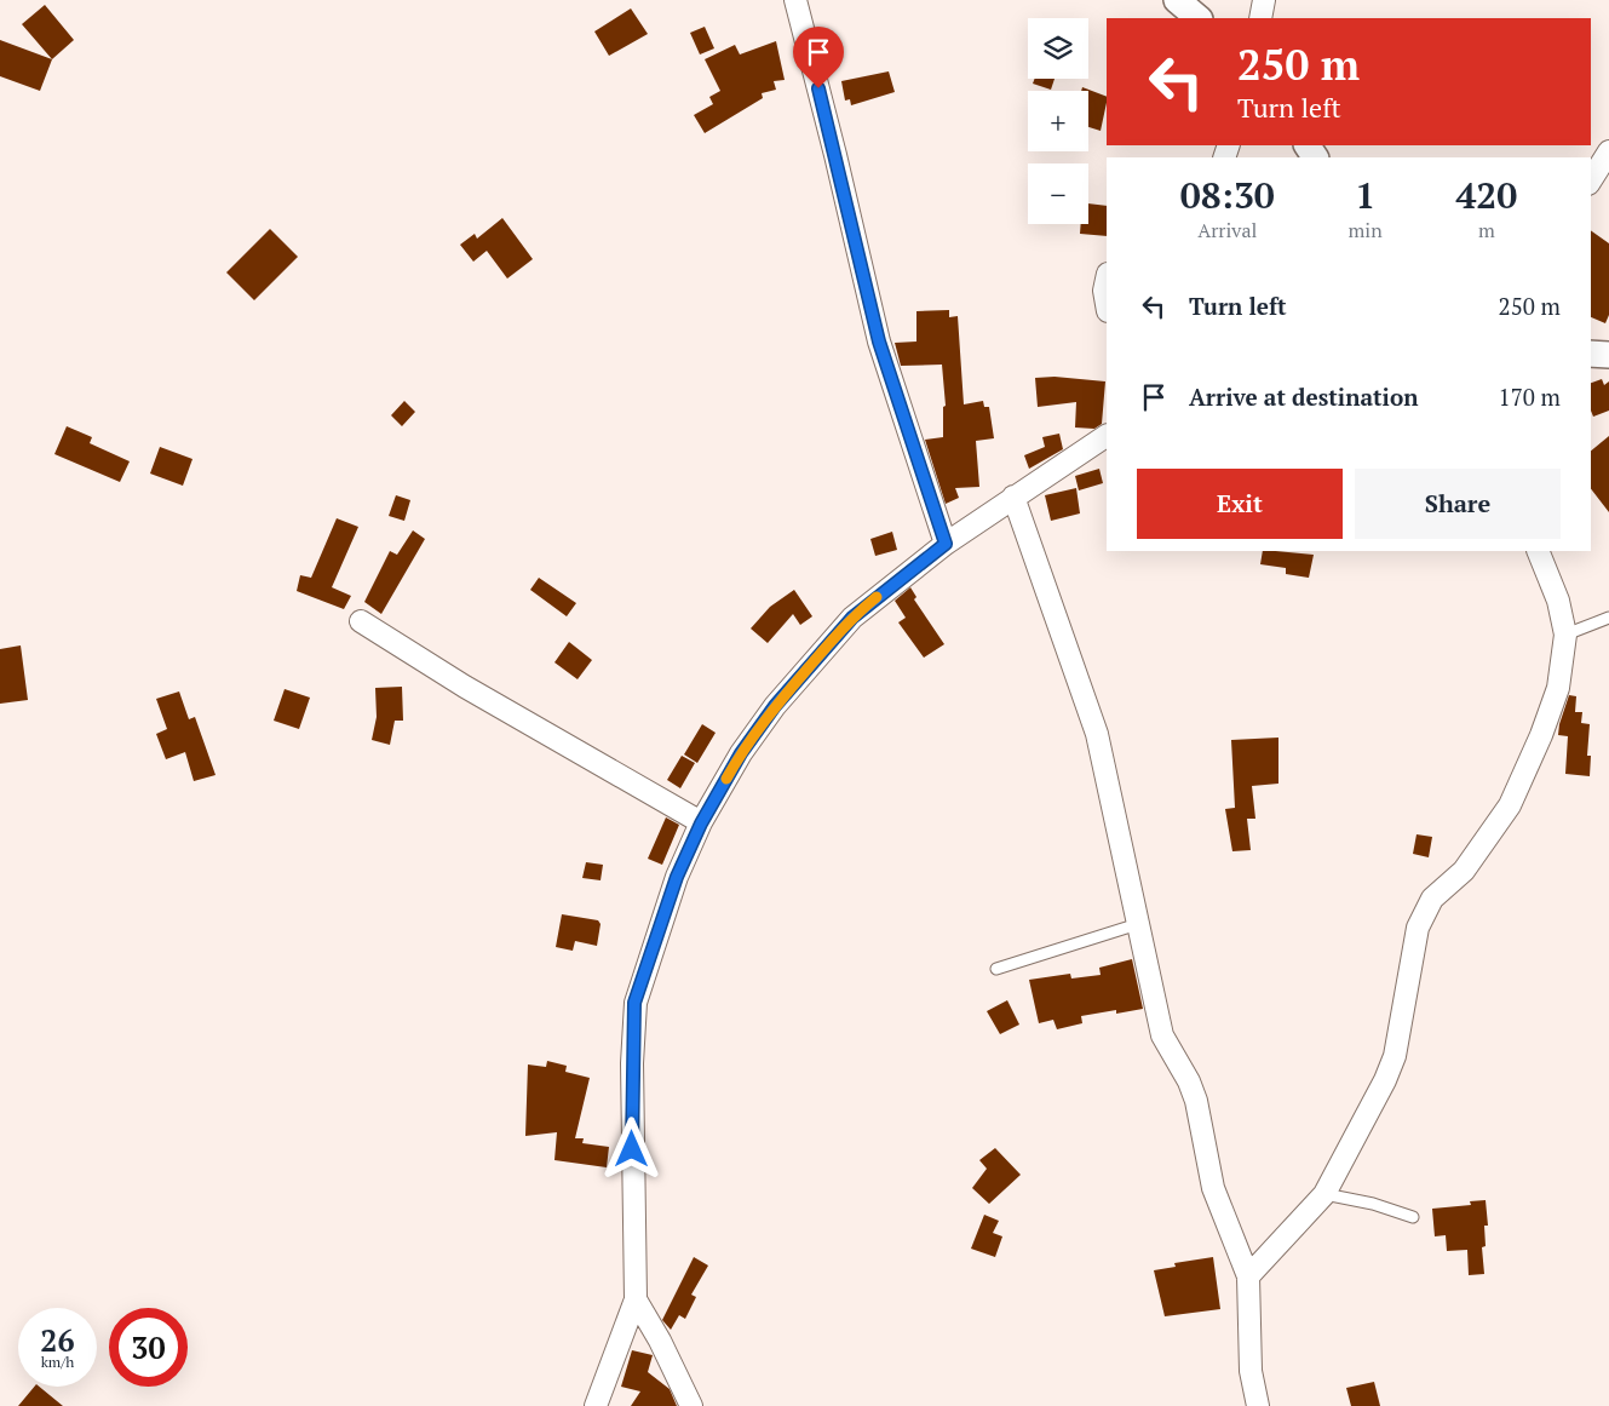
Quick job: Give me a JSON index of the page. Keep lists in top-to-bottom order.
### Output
{
  "page": {
    "map_buttons": ["+", "−"],
    "turn": ["250 m", "Turn left"],
    "eta": [
      "08:30",
      "Arrival",
      "1",
      "min",
      "420",
      "m"
    ],
    "list": [
      {
        "name": "Turn left",
        "value": "250 m"
      },
      {
        "name": "Arrive at destination",
        "value": "170 m"
      }
    ],
    "buttons": ["Exit", "Share"],
    "speed": "26 km/h",
    "limit": "30"
  }
}
